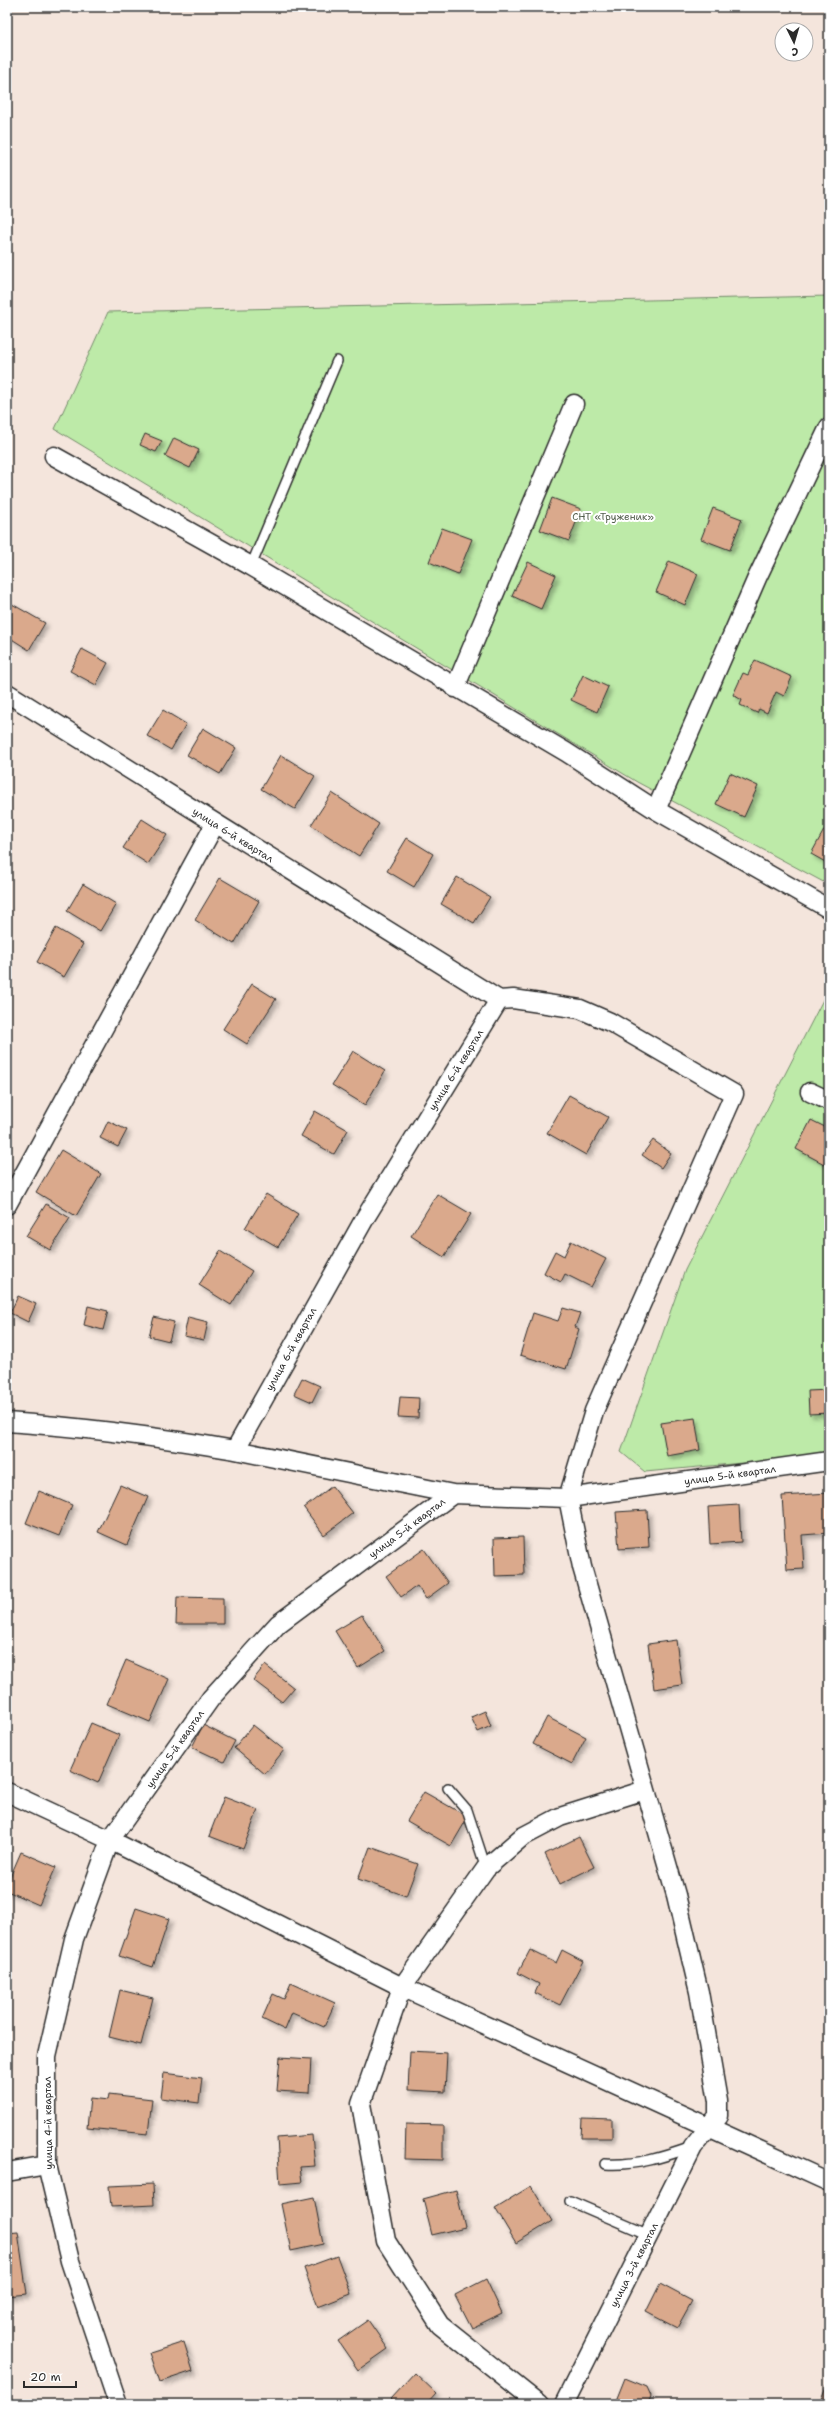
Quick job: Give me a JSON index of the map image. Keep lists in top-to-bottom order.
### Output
{
  "streets": {
    "street": [
      "улица 6-й квартал",
      "улица 5-й квартал",
      "улица 4-й квартал",
      "улица 3-й квартал"
    ]
  },
  "crossings": [
    ["улица 5-й квартал", "улица 4-й квартал"],
    ["улица 5-й квартал", "улица 3-й квартал"]
  ],
  "parks": ["СНТ «Труженик»"],
  "scale_bar": "20 m",
  "north": "bottom"
}
